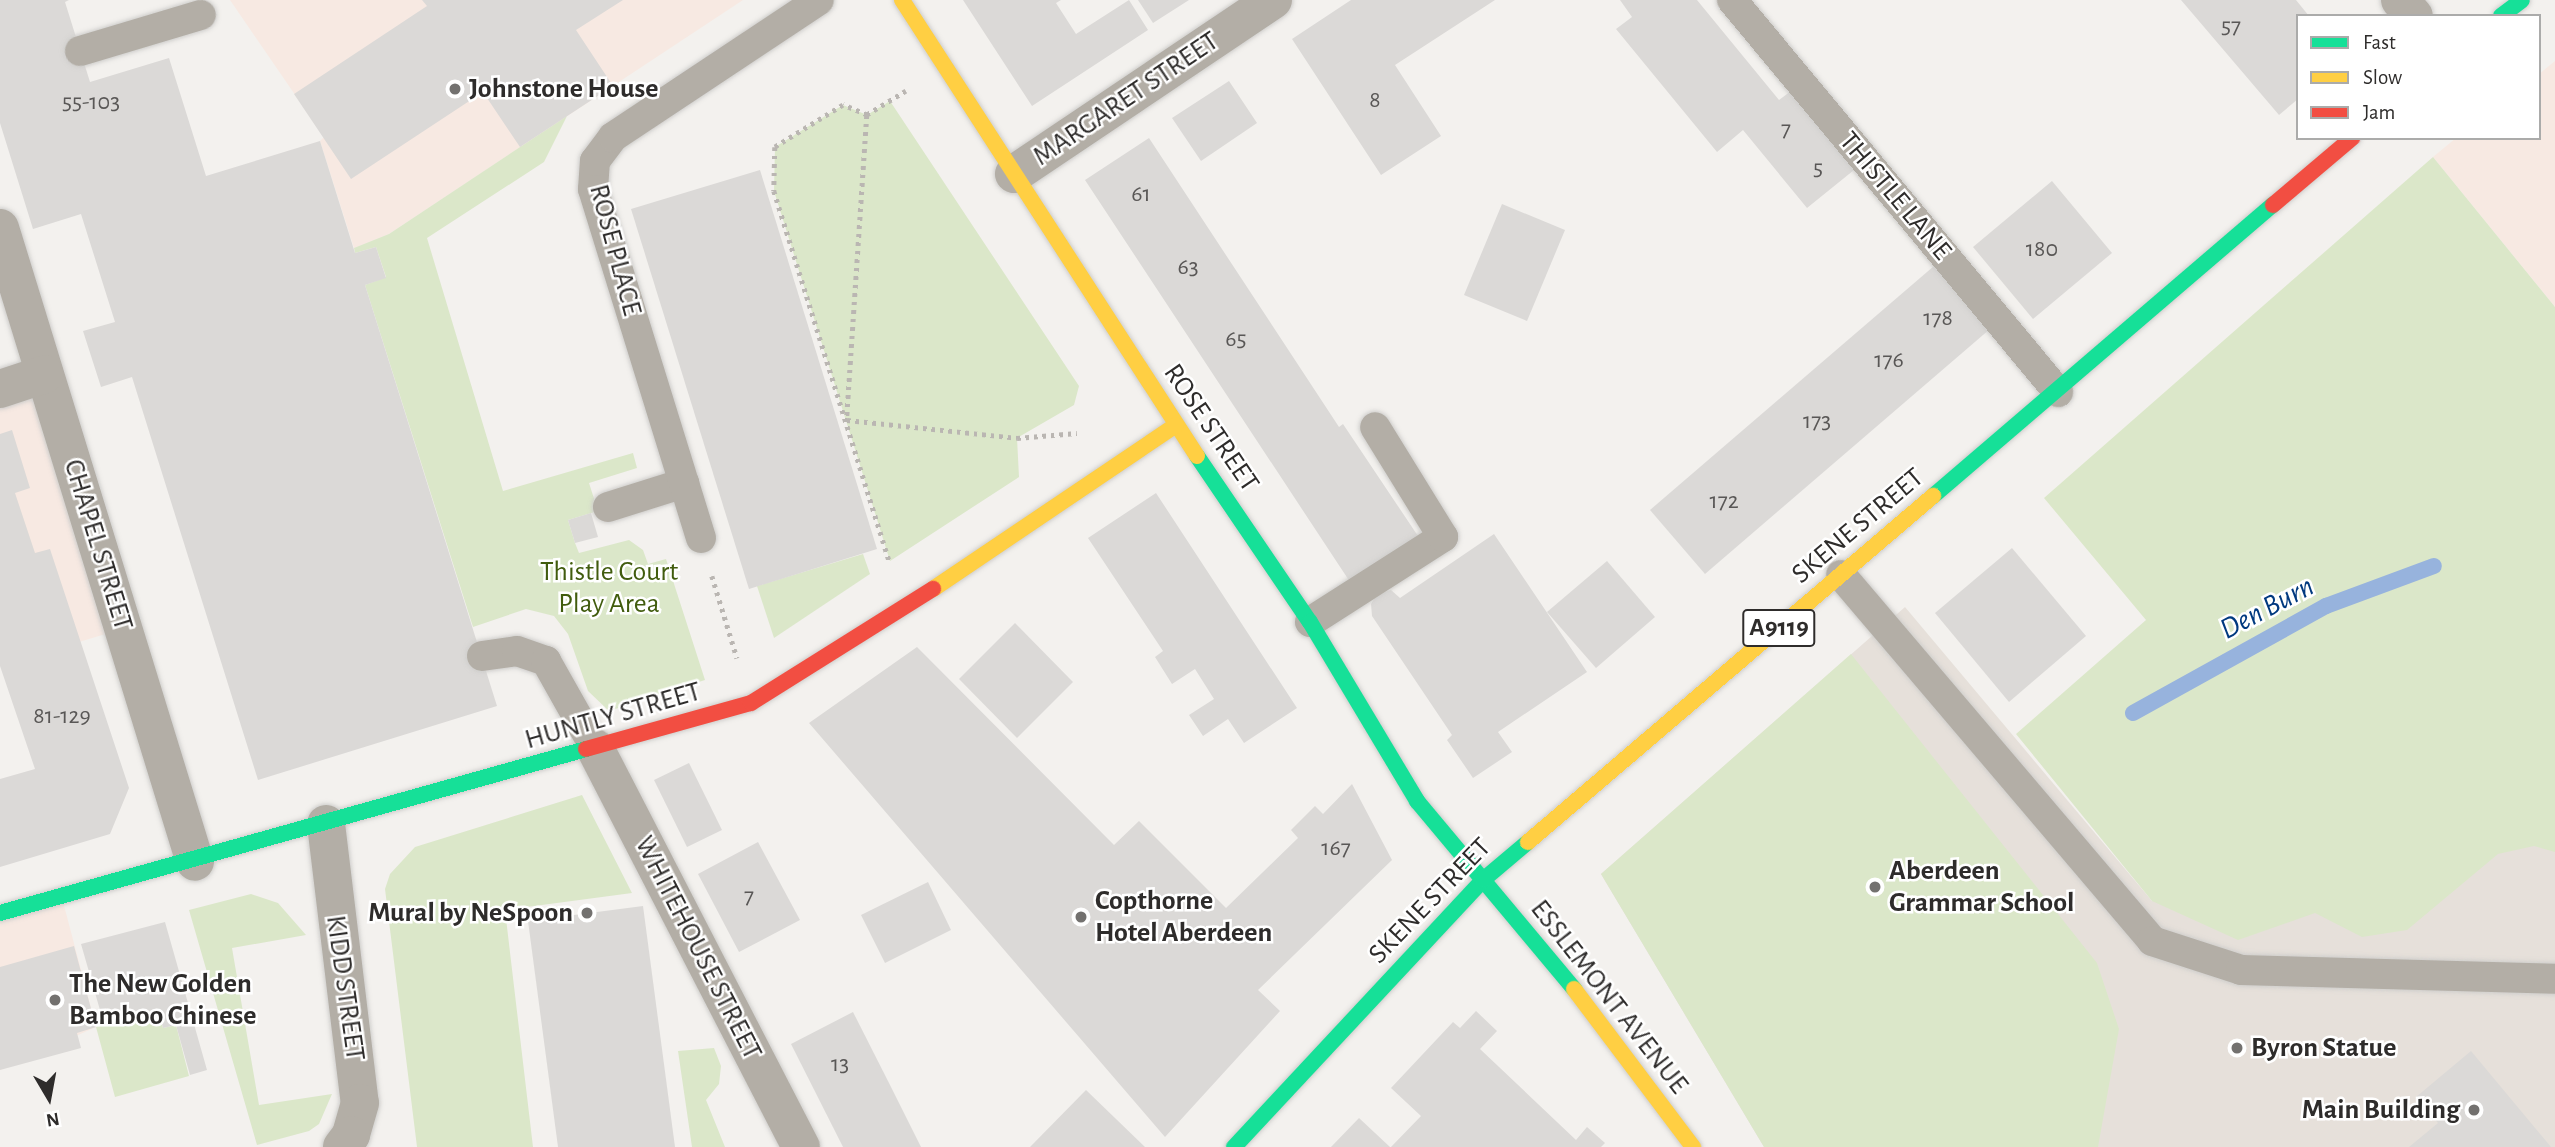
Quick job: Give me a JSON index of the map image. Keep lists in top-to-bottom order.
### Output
{
  "streets": {
    "street": [
      "MARGARET STREET",
      "ROSE STREET",
      "SKENE STREET",
      "CHAPEL STREET",
      "A9119",
      "HUNTLY STREET",
      "WHITEHOUSE STREET",
      "KIDD STREET",
      "ESSLEMONT AVENUE"
    ],
    "lane": ["THISTLE LANE", "ROSE PLACE"]
  },
  "crossings": [
    ["MARGARET STREET", "ROSE STREET"],
    ["THISTLE LANE", "SKENE STREET"],
    ["ROSE STREET", "SKENE STREET"],
    ["ROSE STREET", "HUNTLY STREET"],
    ["ROSE STREET", "ESSLEMONT AVENUE"],
    ["SKENE STREET", "ESSLEMONT AVENUE"],
    ["CHAPEL STREET", "HUNTLY STREET"],
    ["HUNTLY STREET", "WHITEHOUSE STREET"],
    ["HUNTLY STREET", "KIDD STREET"]
  ],
  "water": ["Den Burn"],
  "parks": ["Thistle Court Play Area"],
  "places": [
    "Johnstone House",
    "Aberdeen Grammar School",
    "Mural by NeSpoon",
    "Copthorne Hotel Aberdeen",
    "The New Golden Bamboo Chinese",
    "Byron Statue",
    "Main Building"
  ],
  "house_numbers": [
    "57",
    "8",
    "55-103",
    "7",
    "5",
    "61",
    "180",
    "63",
    "178",
    "65",
    "176",
    "173",
    "172",
    "81-129",
    "167",
    "7",
    "13"
  ],
  "legend": ["Fast", "Slow", "Jam"],
  "north": "bottom"
}
